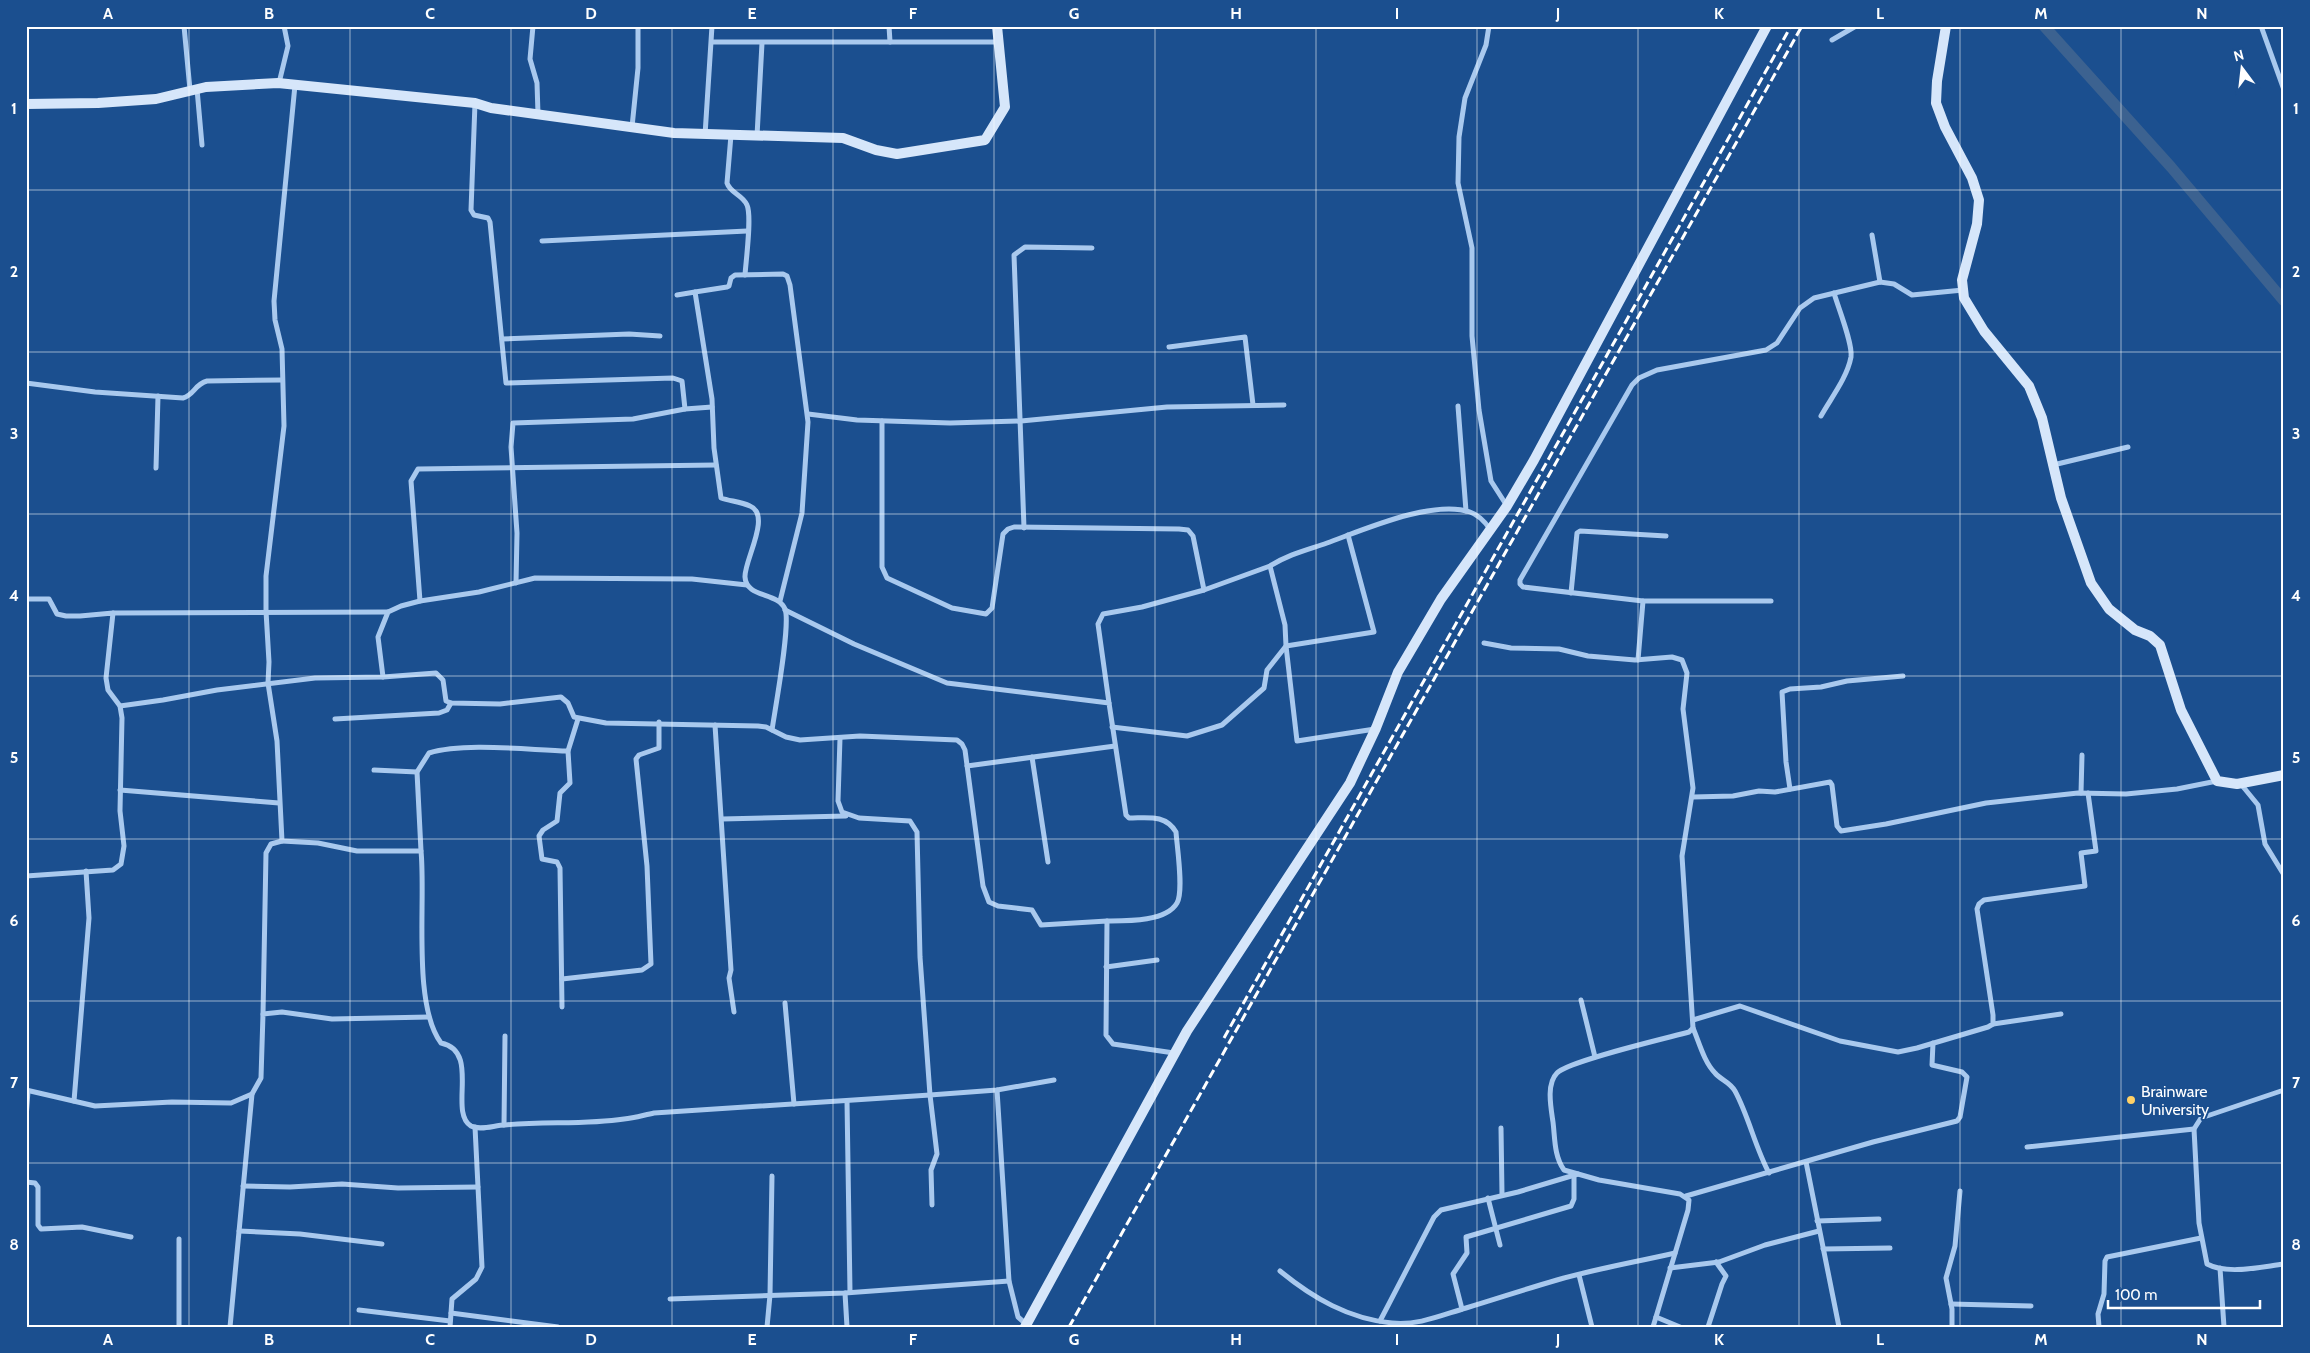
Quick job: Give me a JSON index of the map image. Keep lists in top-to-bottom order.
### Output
{
  "places": ["Brainware University"],
  "scale_bar": "100 m",
  "north": "top",
  "grid": {
    "columns": [
      "A",
      "B",
      "C",
      "D",
      "E",
      "F",
      "G",
      "H",
      "I",
      "J",
      "K",
      "L",
      "M",
      "N"
    ],
    "rows": [
      "1",
      "2",
      "3",
      "4",
      "5",
      "6",
      "7",
      "8"
    ]
  }
}
